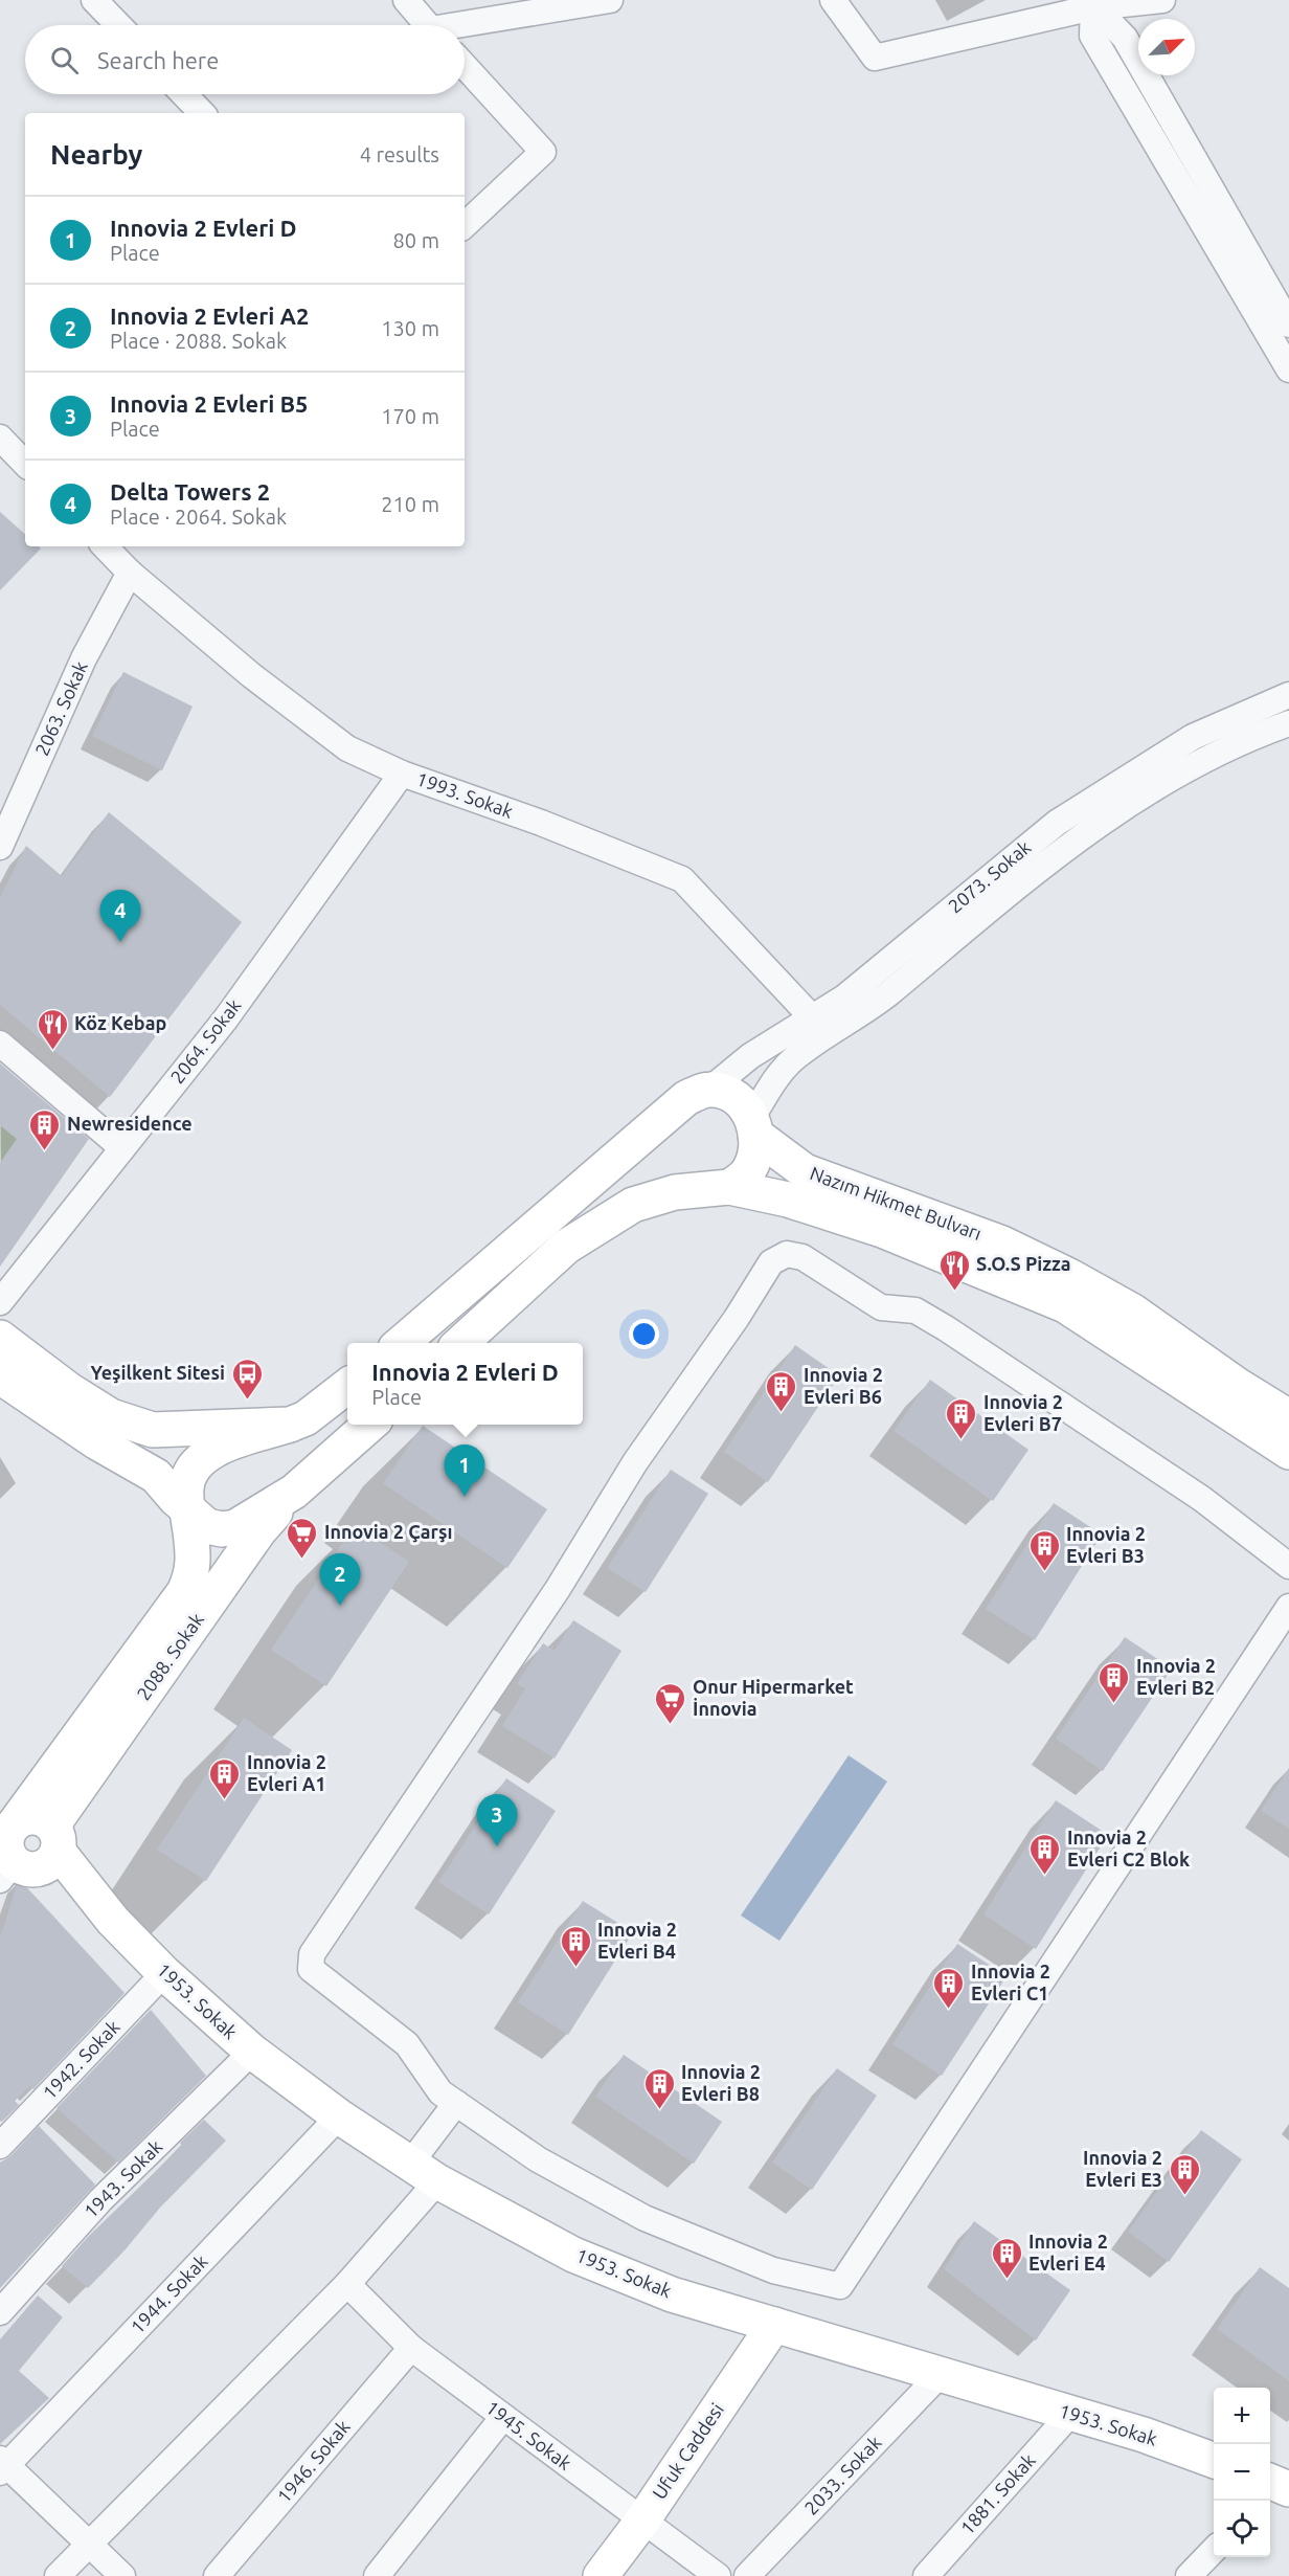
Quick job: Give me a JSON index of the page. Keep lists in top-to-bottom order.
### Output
{
  "streets": {
    "main road": [
      "Nazım Hikmet Bulvarı",
      "2088. Sokak",
      "1953. Sokak",
      "Ufuk Caddesi"
    ],
    "street": [
      "2063. Sokak",
      "1993. Sokak",
      "2073. Sokak",
      "2064. Sokak",
      "1942. Sokak",
      "1943. Sokak",
      "1944. Sokak",
      "1945. Sokak",
      "1946. Sokak",
      "2033. Sokak",
      "1881. Sokak"
    ]
  },
  "crossings": [
    ["2063. Sokak", "1993. Sokak"],
    ["1993. Sokak", "2073. Sokak"],
    ["1993. Sokak", "2064. Sokak"],
    ["2073. Sokak", "Nazım Hikmet Bulvarı"],
    ["2088. Sokak", "1953. Sokak"],
    ["1953. Sokak", "1942. Sokak"],
    ["1953. Sokak", "1943. Sokak"],
    ["1953. Sokak", "1944. Sokak"],
    ["1953. Sokak", "Ufuk Caddesi"],
    ["1953. Sokak", "2033. Sokak"],
    ["1953. Sokak", "1881. Sokak"],
    ["1945. Sokak", "Ufuk Caddesi"],
    ["1945. Sokak", "1946. Sokak"]
  ],
  "places": {
    "restaurant": ["Köz Kebap", "S.O.S Pizza"],
    "building": [
      "Newresidence",
      "Innovia 2 Evleri B6",
      "Innovia 2 Evleri B7",
      "Innovia 2 Evleri B3",
      "Innovia 2 Evleri B2",
      "Innovia 2 Evleri A1",
      "Innovia 2 Evleri C2 Blok",
      "Innovia 2 Evleri B4",
      "Innovia 2 Evleri C1",
      "Innovia 2 Evleri B8",
      "Innovia 2 Evleri E3",
      "Innovia 2 Evleri E4"
    ],
    "bus stop": ["Yeşilkent Sitesi"],
    "supermarket": ["Innovia 2 Çarşı", "Onur Hipermarket İnnovia"]
  },
  "north": "top right",
  "page": {
    "search": "Search here",
    "heading": ["Nearby", "4 results"],
    "list": [
      {
        "mark": "1",
        "name": "Innovia 2 Evleri D",
        "note": "Place",
        "value": "80 m"
      },
      {
        "mark": "2",
        "name": "Innovia 2 Evleri A2",
        "note": "Place · 2088. Sokak",
        "value": "130 m"
      },
      {
        "mark": "3",
        "name": "Innovia 2 Evleri B5",
        "note": "Place",
        "value": "170 m"
      },
      {
        "mark": "4",
        "name": "Delta Towers 2",
        "note": "Place · 2064. Sokak",
        "value": "210 m"
      }
    ],
    "pins": [
      "4",
      "1",
      "2",
      "3"
    ],
    "popup": ["Innovia 2 Evleri D", "Place"],
    "map_buttons": ["+", "−"]
  }
}
